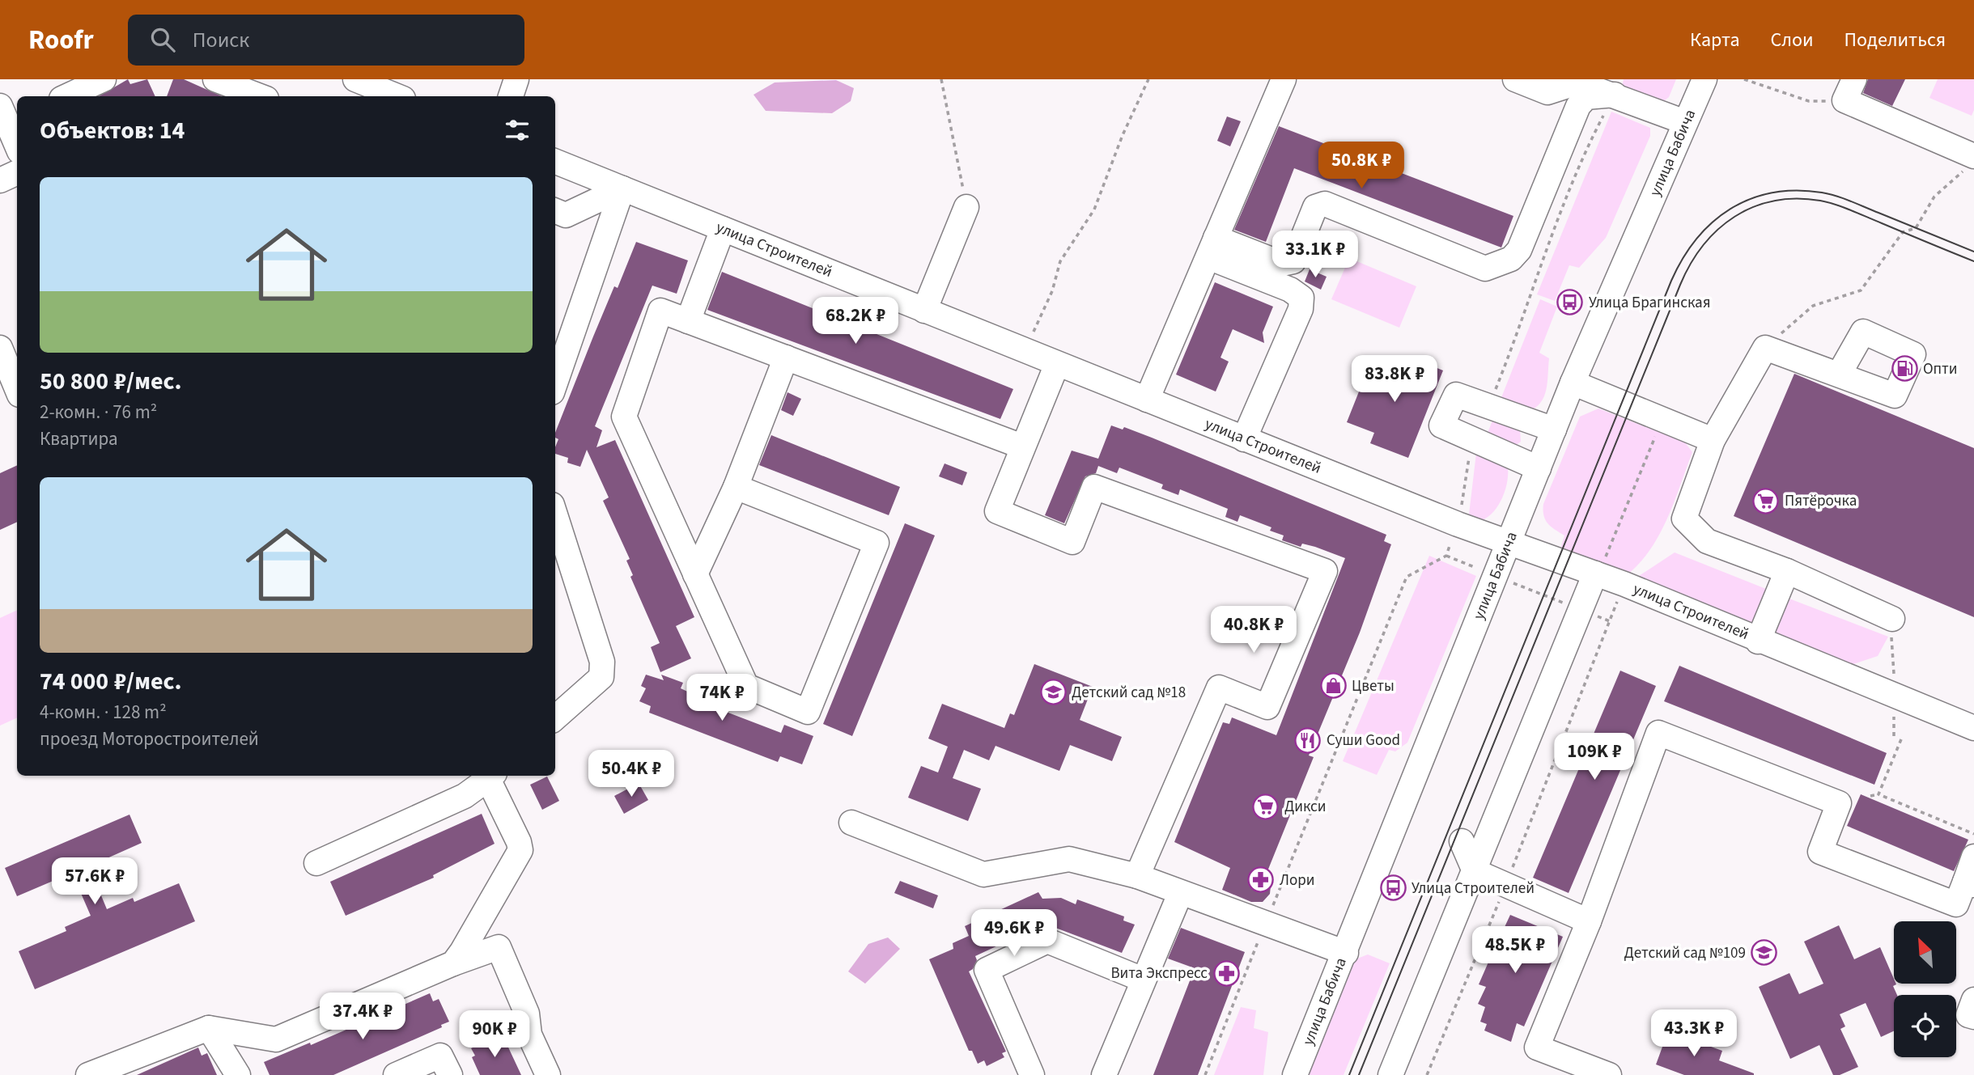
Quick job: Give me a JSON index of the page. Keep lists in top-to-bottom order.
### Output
{
  "streets": {
    "street": ["улица Бабича", "улица Строителей"]
  },
  "crossings": [
    ["улица Бабича", "улица Строителей"]
  ],
  "places": {
    "bus stop": ["Улица Брагинская", "Улица Строителей"],
    "fuel station": ["Опти"],
    "supermarket": ["Пятёрочка", "Дикси"],
    "shop": ["Цветы"],
    "school or university": ["Детский сад №18", "Детский сад №109"],
    "restaurant": ["Суши Good"],
    "pharmacy": ["Лори", "Вита Экспресс"]
  },
  "north": "top left",
  "page": {
    "header": "Roofr",
    "search": "Поиск",
    "nav": ["Карта", "Слои", "Поделиться"],
    "heading": "Объектов: 14",
    "price": [
      "50.8K ₽",
      "33.1K ₽",
      "68.2K ₽",
      "83.8K ₽",
      "40.8K ₽",
      "74K ₽",
      "109K ₽",
      "50.4K ₽",
      "57.6K ₽",
      "49.6K ₽",
      "48.5K ₽",
      "37.4K ₽",
      "43.3K ₽",
      "90K ₽"
    ],
    "list": [
      {
        "name": "50 800 ₽/мес.",
        "note": "2-комн. · 76 m² · Квартира"
      },
      {
        "name": "74 000 ₽/мес.",
        "note": "4-комн. · 128 m² · проезд Моторостроителей"
      }
    ]
  }
}
